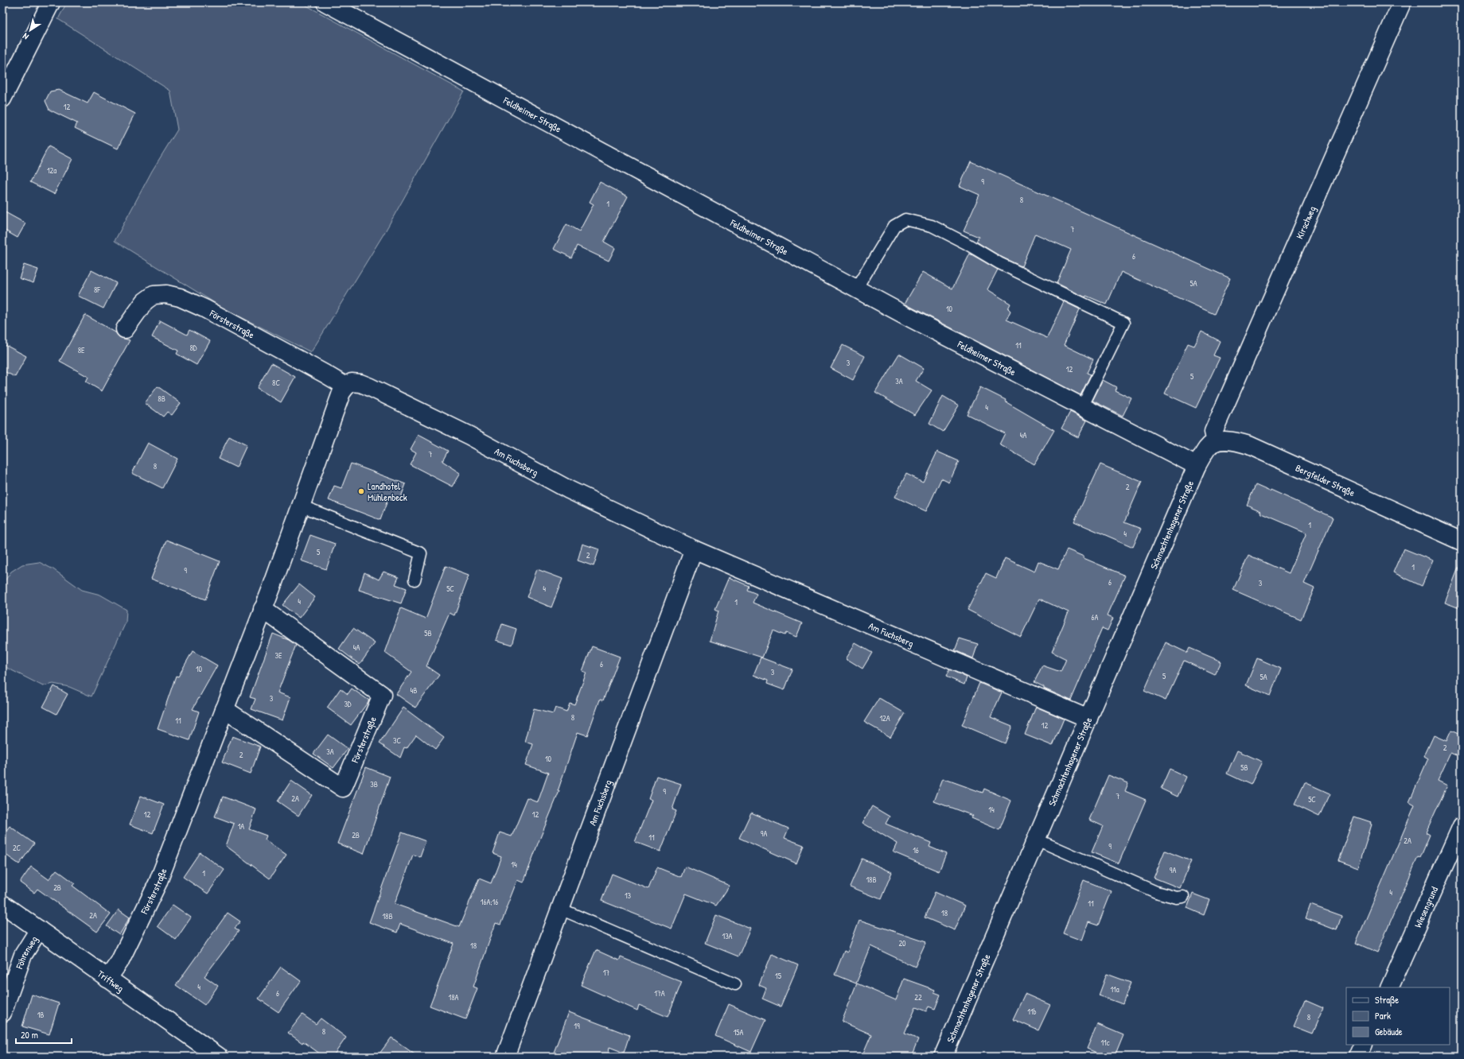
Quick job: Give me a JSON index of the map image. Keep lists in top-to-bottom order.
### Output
{
  "streets": {
    "street": [
      "Feldheimer Straße",
      "Kirschweg",
      "Försterstraße",
      "Am Fuchsberg",
      "Bergfelder Straße",
      "Schmachtenhagener Straße",
      "Wiesengrund",
      "Föhrenweg",
      "Triftweg"
    ]
  },
  "crossings": [
    ["Feldheimer Straße", "Schmachtenhagener Straße"],
    ["Kirschweg", "Bergfelder Straße"],
    ["Försterstraße", "Am Fuchsberg"],
    ["Försterstraße", "Triftweg"],
    ["Am Fuchsberg", "Schmachtenhagener Straße"],
    ["Föhrenweg", "Triftweg"]
  ],
  "places": ["Landhotel Mühlenbeck"],
  "house_numbers": [
    "12",
    "12a",
    "9",
    "8",
    "1",
    "7",
    "6",
    "5A",
    "8F",
    "10",
    "11",
    "8D",
    "8E",
    "3",
    "12",
    "5",
    "3A",
    "8C",
    "8B",
    "4",
    "4A",
    "7",
    "8",
    "2",
    "1",
    "4",
    "5",
    "2",
    "1",
    "9",
    "6",
    "3",
    "5C",
    "4",
    "4",
    "1",
    "6A",
    "5B",
    "4A",
    "3E",
    "6",
    "10",
    "3",
    "5",
    "5A",
    "4B",
    "3",
    "3D",
    "8",
    "12A",
    "11",
    "12",
    "3C",
    "2",
    "3A",
    "2",
    "10",
    "5B",
    "3B",
    "9",
    "7",
    "2A",
    "5C",
    "14",
    "12",
    "12",
    "1A",
    "9A",
    "2B",
    "11",
    "2A",
    "9",
    "2C",
    "16",
    "14",
    "9A",
    "1",
    "18B",
    "2B",
    "4",
    "13",
    "16A;16",
    "11",
    "18",
    "2A",
    "18B",
    "13A",
    "20",
    "18",
    "17",
    "15",
    "4",
    "11a",
    "6",
    "17A",
    "18A",
    "22",
    "11b",
    "1B",
    "8",
    "19",
    "8",
    "15A",
    "11c"
  ],
  "legend": ["Straße", "Park", "Gebäude"],
  "scale_bar": "20 m",
  "north": "bottom left"
}
